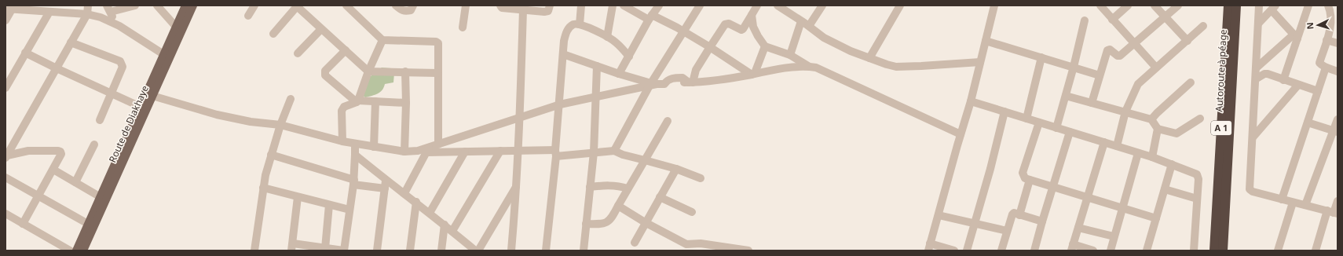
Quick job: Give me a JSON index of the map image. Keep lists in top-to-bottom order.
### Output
{
  "streets": {
    "highway": ["Autoroute à péage", "A 1"],
    "main road": ["Route de Diakhaye"]
  },
  "north": "left"
}
